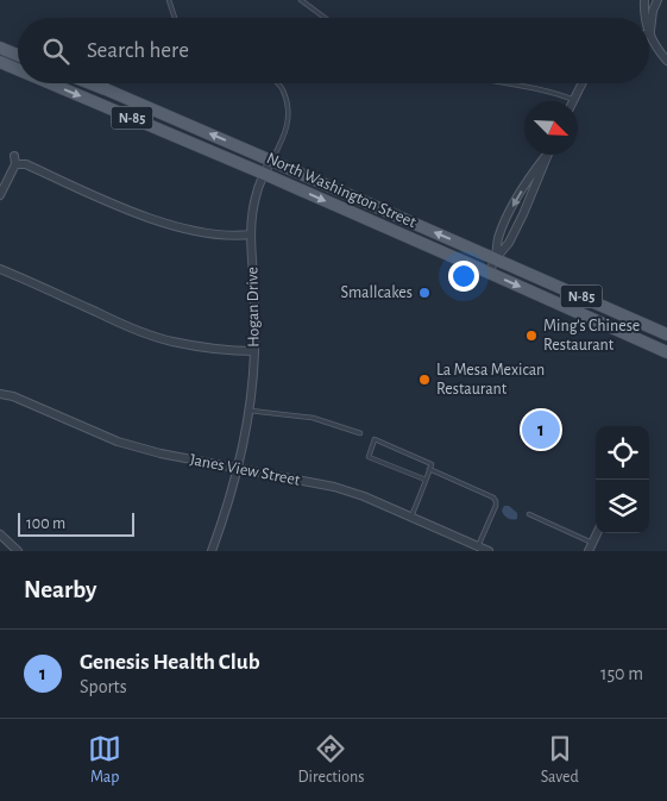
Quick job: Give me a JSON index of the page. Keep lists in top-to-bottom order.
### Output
{
  "streets": {
    "main road": ["N-85", "North Washington Street"],
    "street": ["Hogan Drive", "Janes View Street"]
  },
  "crossings": [
    ["North Washington Street", "Hogan Drive"],
    ["Hogan Drive", "Janes View Street"]
  ],
  "places": ["Smallcakes", "Ming's Chinese Restaurant", "La Mesa Mexican Restaurant"],
  "scale_bar": "100 m",
  "north": "bottom right",
  "page": {
    "search": "Search here",
    "pins": "1",
    "scale": "100 m",
    "heading": "Nearby",
    "list": [
      {
        "mark": "1",
        "name": "Genesis Health Club",
        "note": "Sports",
        "value": "150 m"
      }
    ],
    "nav": ["Map", "Directions", "Saved"]
  }
}
